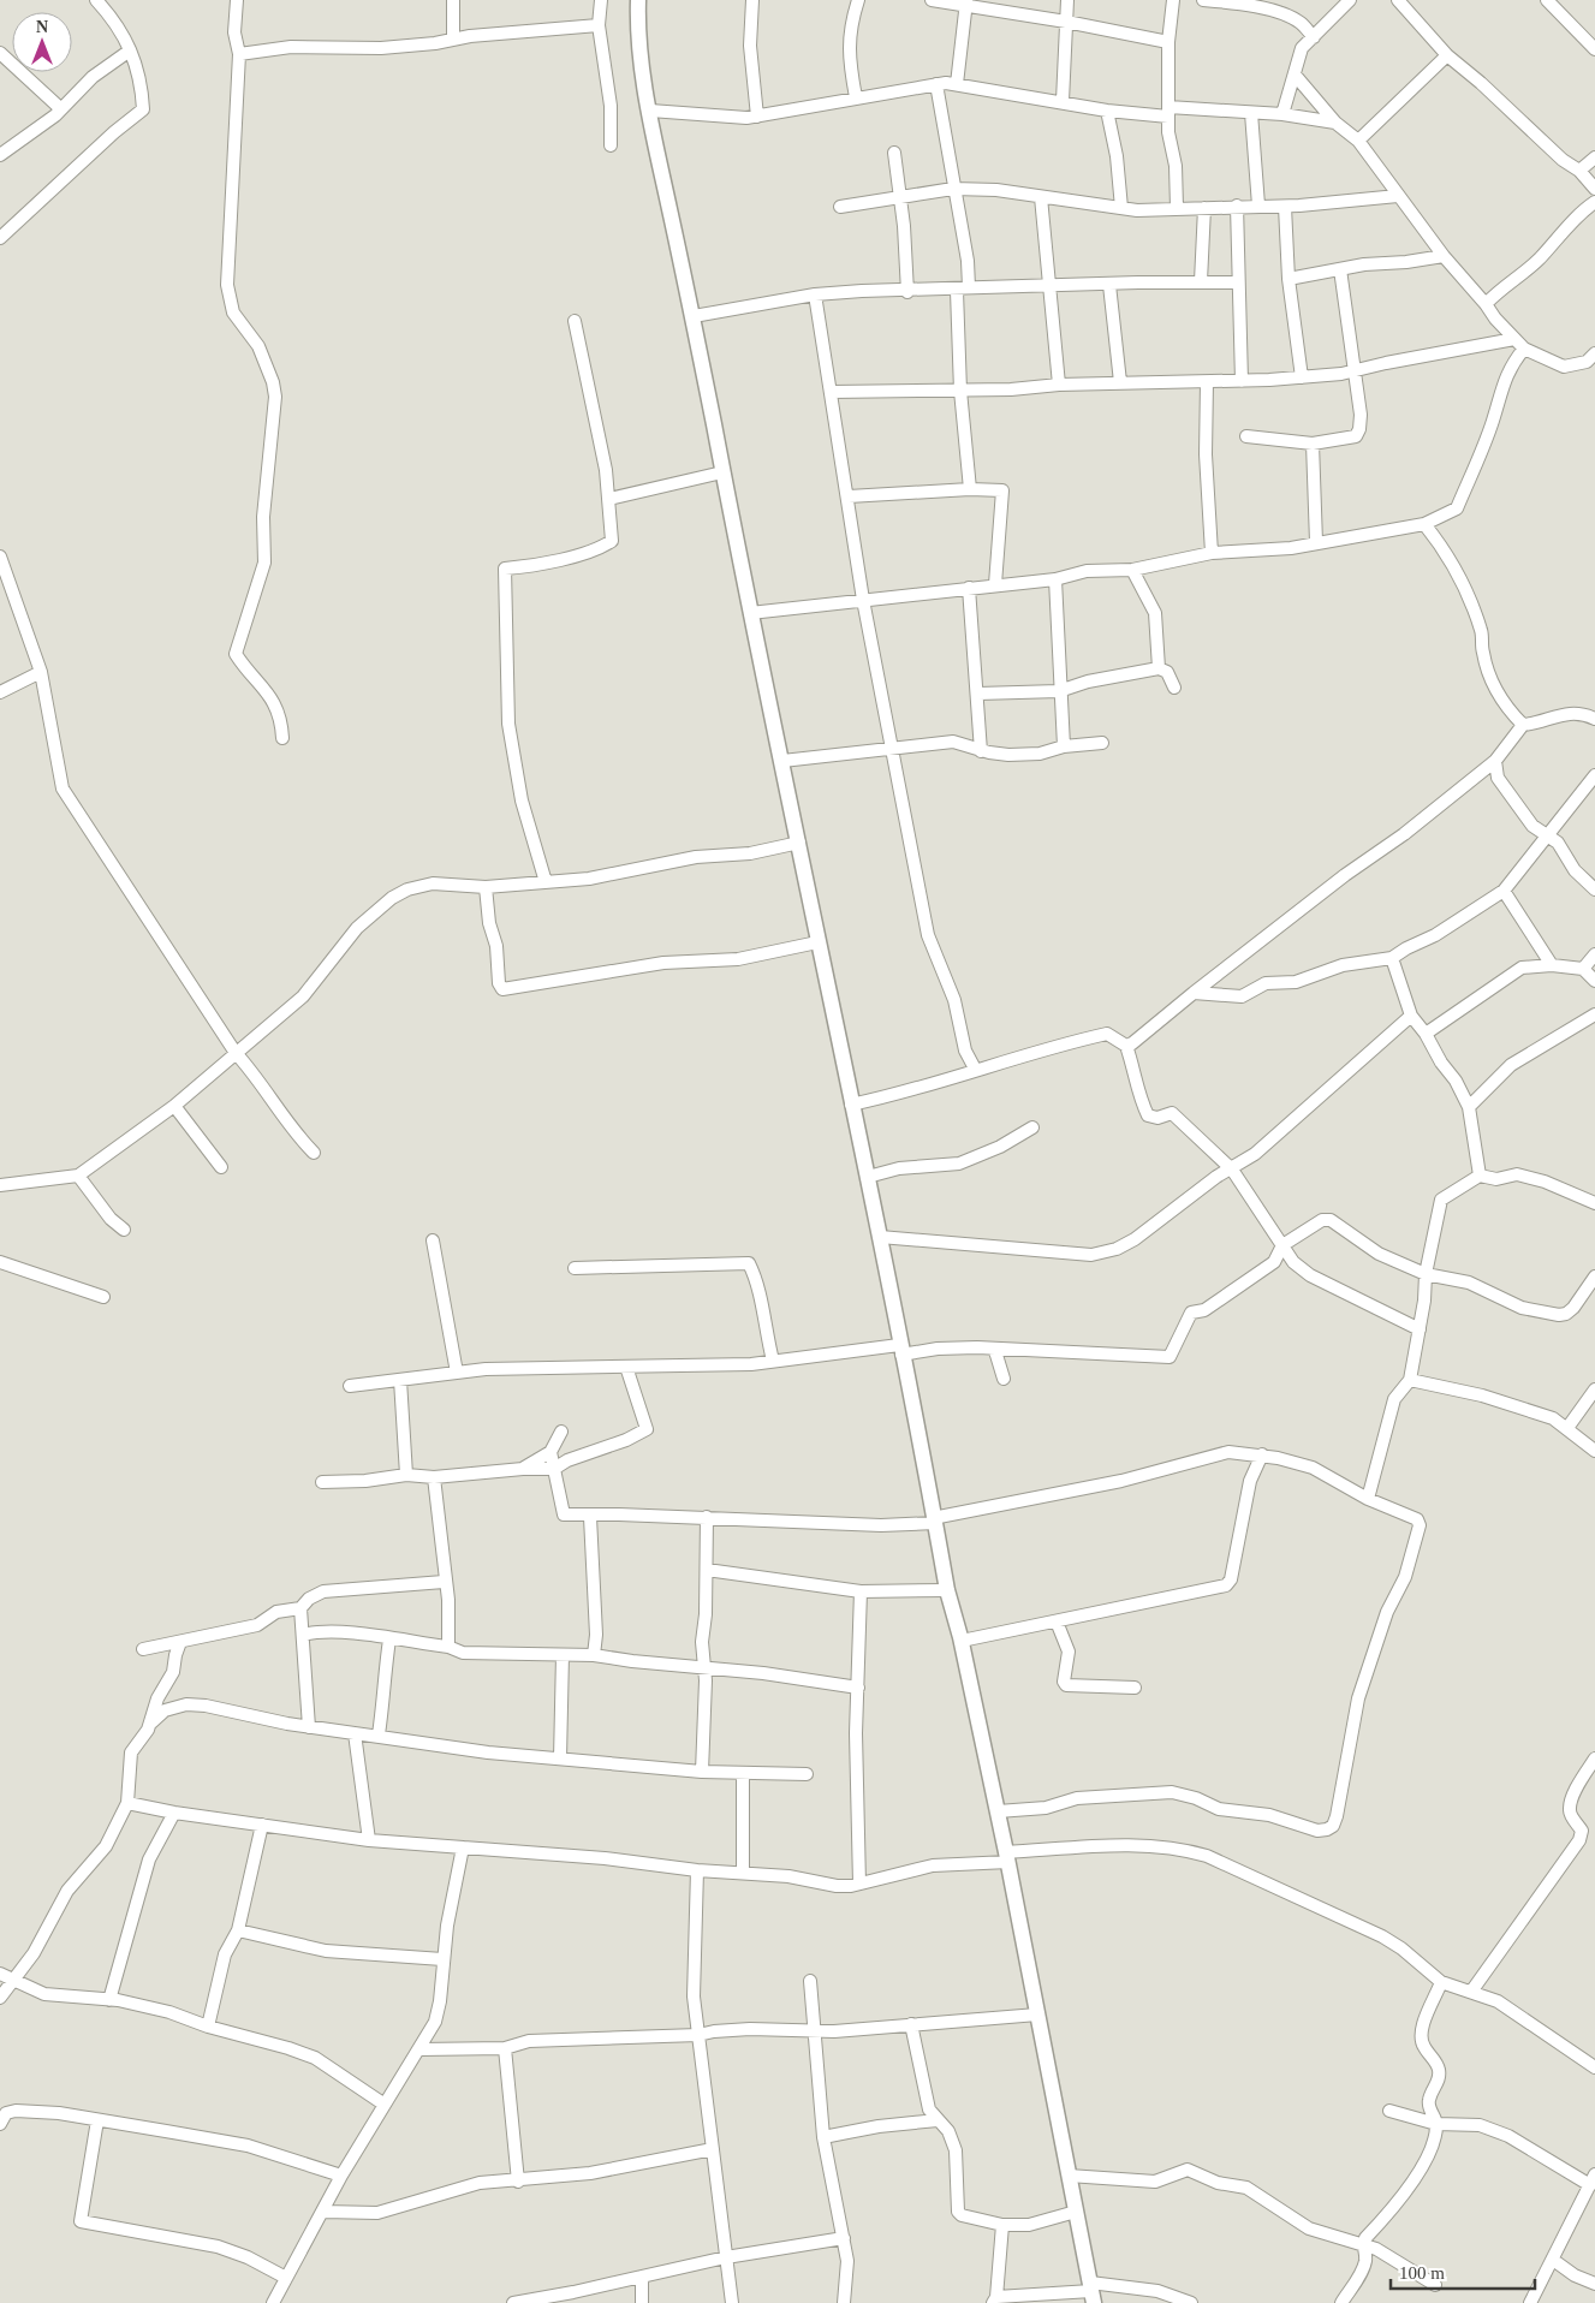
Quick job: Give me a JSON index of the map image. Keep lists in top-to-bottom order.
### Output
{
  "scale_bar": "100 m",
  "north": "top"
}
